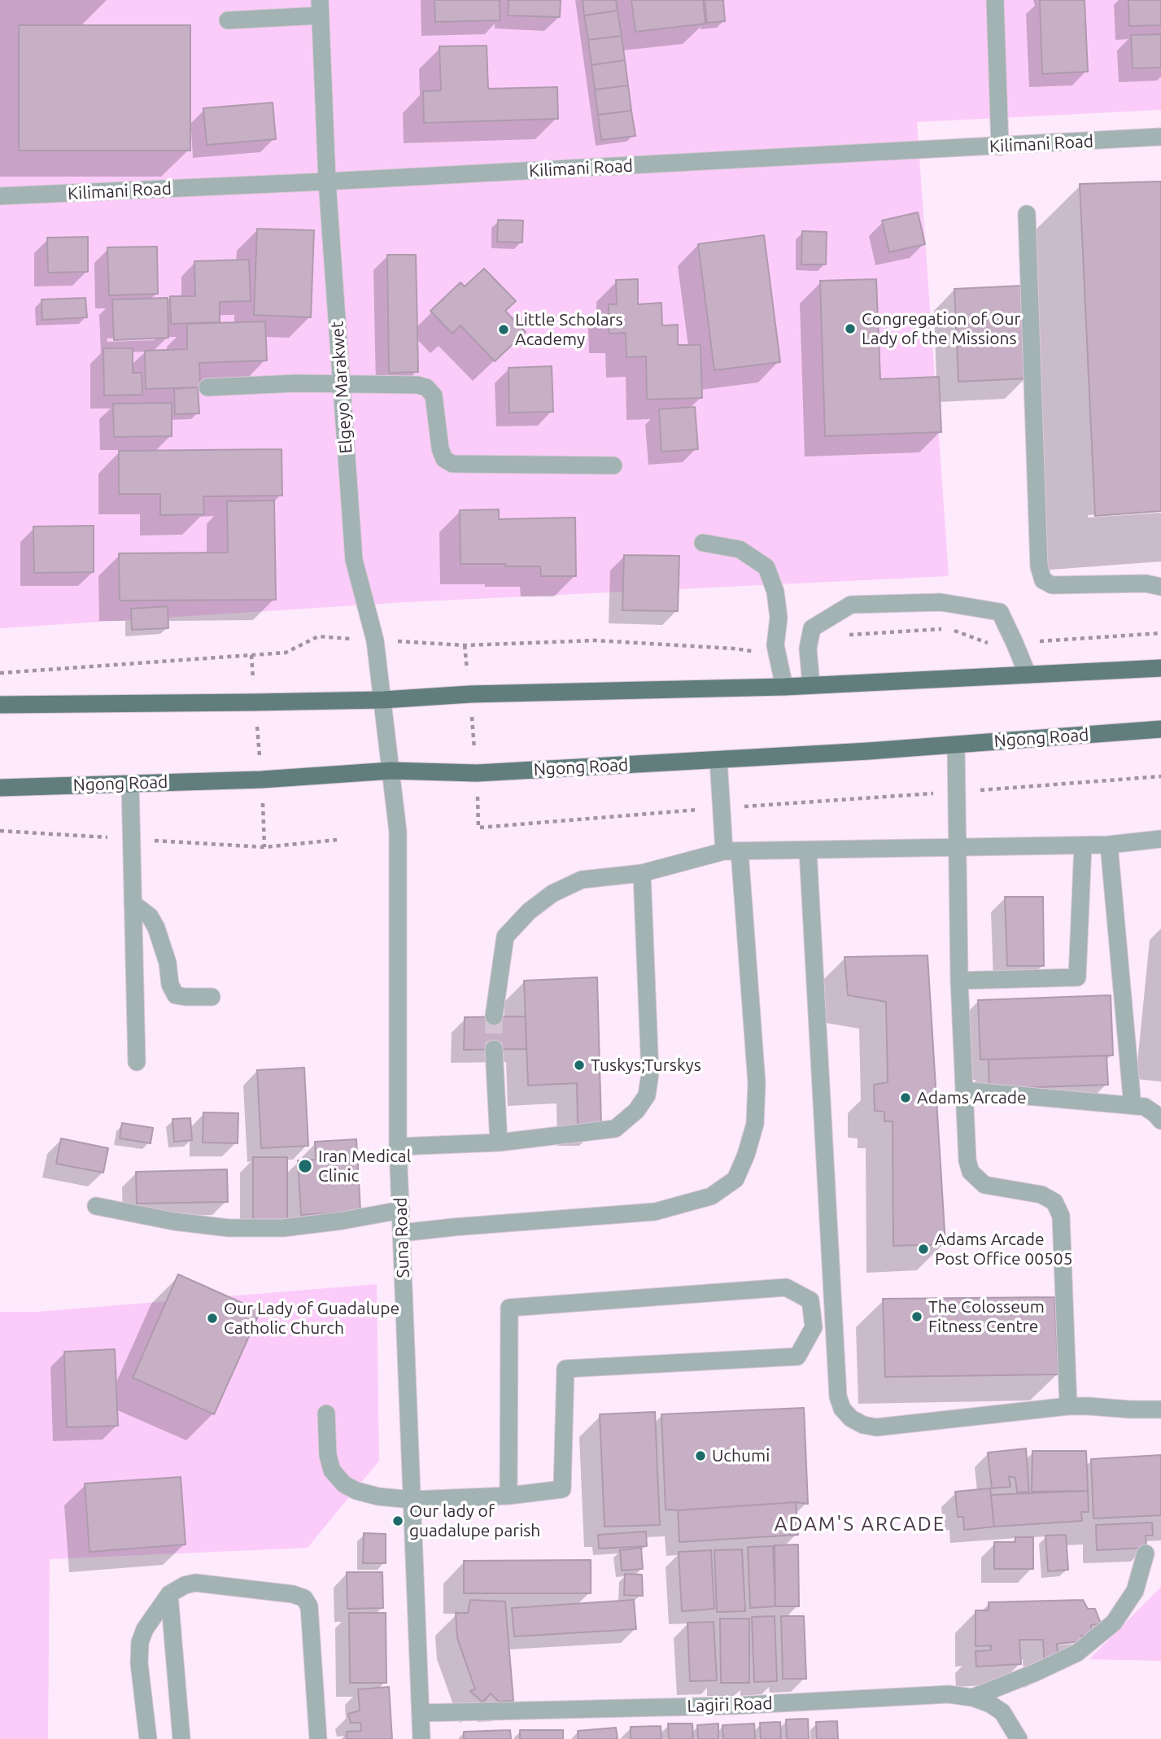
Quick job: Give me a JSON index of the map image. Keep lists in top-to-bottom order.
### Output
{
  "streets": {
    "main road": ["Ngong Road"],
    "street": [
      "Kilimani Road",
      "Elgeyo Marakwet",
      "Suna Road",
      "Lagiri Road"
    ]
  },
  "crossings": [
    ["Kilimani Road", "Elgeyo Marakwet"],
    ["Elgeyo Marakwet", "Ngong Road"],
    ["Elgeyo Marakwet", "Suna Road"],
    ["Ngong Road", "Suna Road"],
    ["Suna Road", "Lagiri Road"]
  ],
  "districts": ["ADAM'S ARCADE"],
  "places": [
    "Congregation of Our Lady of the Missions",
    "Little Scholars Academy",
    "Tuskys;Turskys",
    "Adams Arcade",
    "Iran Medical Clinic",
    "Adams Arcade Post Office 00505",
    "The Colosseum Fitness Centre",
    "Our Lady of Guadalupe Catholic Church",
    "Uchumi",
    "Our lady of guadalupe parish"
  ]
}
